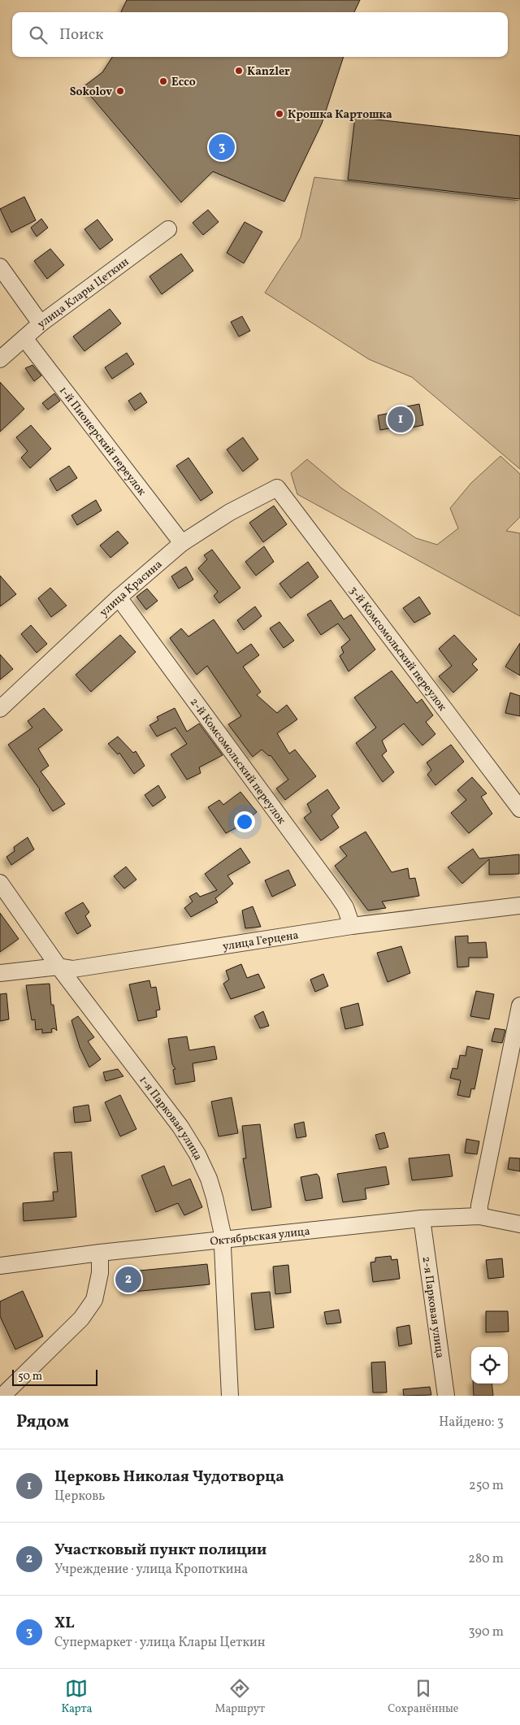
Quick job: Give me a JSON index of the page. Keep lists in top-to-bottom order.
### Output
{
  "streets": {
    "street": [
      "улица Клары Цеткин",
      "1-й Пионерский переулок",
      "улица Красина",
      "3-й Комсомольский переулок",
      "2-й Комсомольский переулок",
      "улица Герцена",
      "1-я Парковая улица",
      "Октябрьская улица",
      "2-я Парковая улица"
    ]
  },
  "crossings": [
    ["улица Клары Цеткин", "1-й Пионерский переулок"],
    ["1-й Пионерский переулок", "улица Красина"],
    ["улица Красина", "3-й Комсомольский переулок"],
    ["улица Красина", "2-й Комсомольский переулок"],
    ["2-й Комсомольский переулок", "улица Герцена"],
    ["улица Герцена", "1-я Парковая улица"],
    ["1-я Парковая улица", "Октябрьская улица"],
    ["Октябрьская улица", "2-я Парковая улица"]
  ],
  "places": [
    "Kanzler",
    "Ecco",
    "Sokolov",
    "Крошка Картошка"
  ],
  "scale_bar": "50 m",
  "page": {
    "search": "Поиск",
    "pins": ["3", "1", "2"],
    "scale": "50 m",
    "heading": ["Рядом", "Найдено: 3"],
    "list": [
      {
        "mark": "1",
        "name": "Церковь Николая Чудотворца",
        "note": "Церковь",
        "value": "250 m"
      },
      {
        "mark": "2",
        "name": "Участковый пункт полиции",
        "note": "Учреждение · улица Кропоткина",
        "value": "280 m"
      },
      {
        "mark": "3",
        "name": "XL",
        "note": "Супермаркет · улица Клары Цеткин",
        "value": "390 m"
      }
    ],
    "nav": ["Карта", "Маршрут", "Сохранённые"]
  }
}
